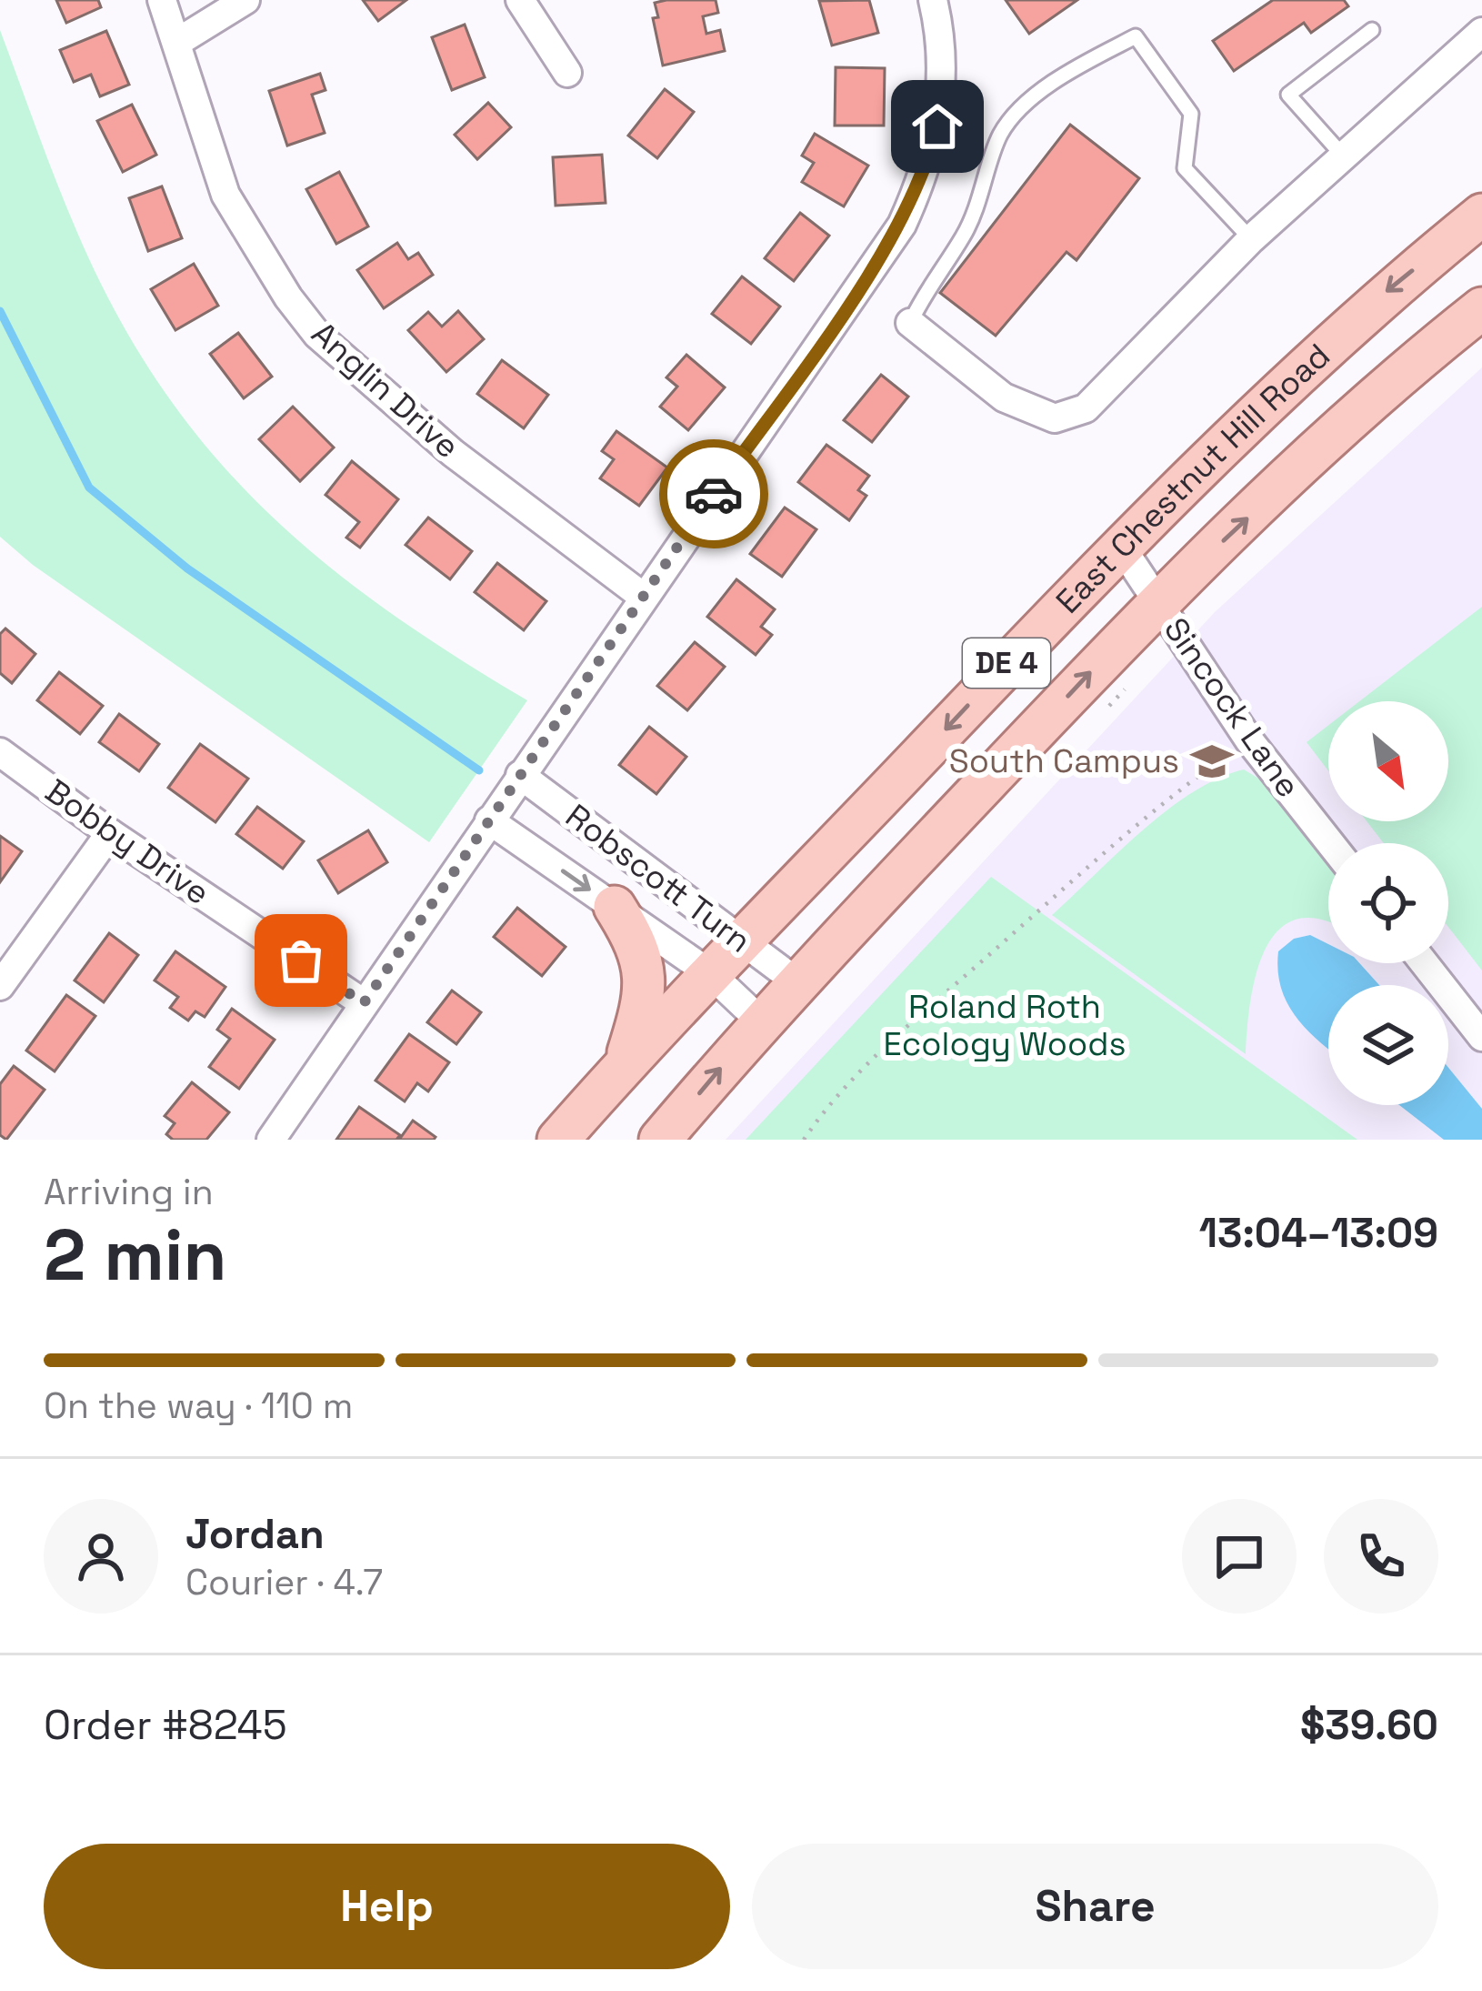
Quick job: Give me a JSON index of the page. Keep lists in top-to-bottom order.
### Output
{
  "streets": {
    "main road": ["East Chestnut Hill Road", "DE 4"],
    "street": [
      "Anglin Drive",
      "Sincock Lane",
      "Bobby Drive",
      "Robscott Turn"
    ]
  },
  "crossings": [
    ["East Chestnut Hill Road", "Sincock Lane"],
    ["East Chestnut Hill Road", "Robscott Turn"]
  ],
  "parks": ["Roland Roth Ecology Woods"],
  "places": {
    "school or university": ["South Campus"]
  },
  "north": "bottom right",
  "page": {
    "heading": ["2 min", "Arriving in", "13:04–13:09"],
    "panel": [
      "Jordan",
      "Courier · 4.7",
      "Order #8245",
      "$39.60"
    ],
    "bar": "On the way · 110 m",
    "buttons": ["Help", "Share"]
  }
}
